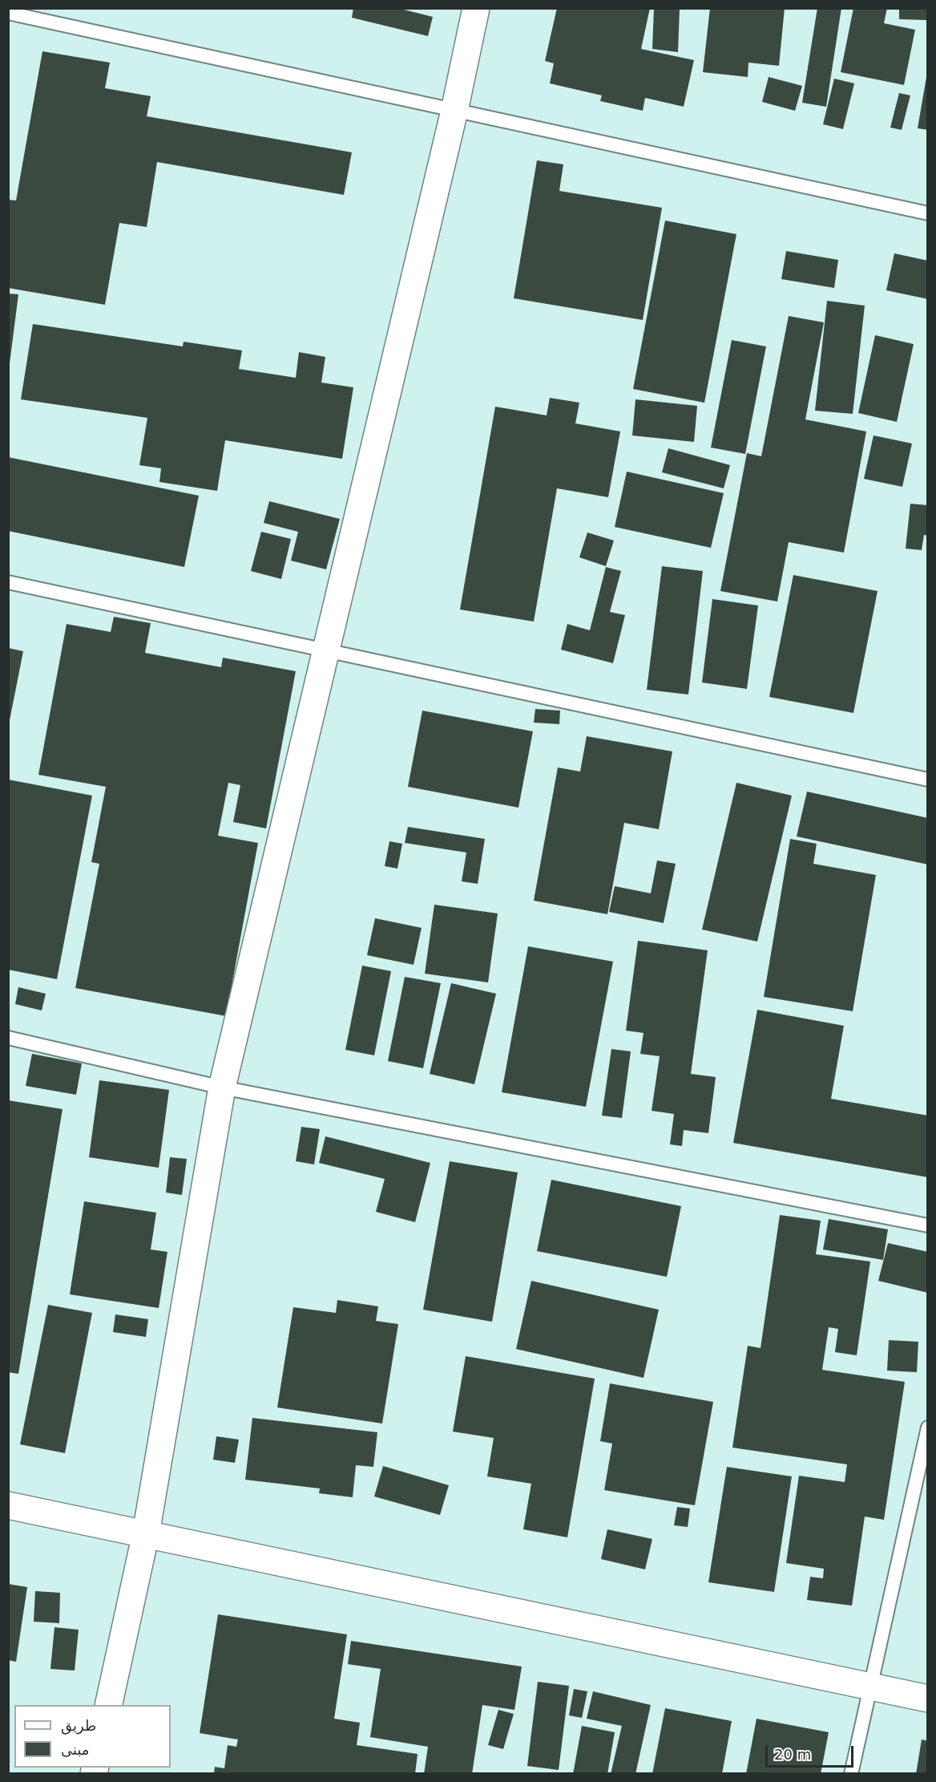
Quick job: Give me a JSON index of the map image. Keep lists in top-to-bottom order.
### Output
{
  "legend": ["طريق", "مبنى"],
  "scale_bar": "20 m"
}
